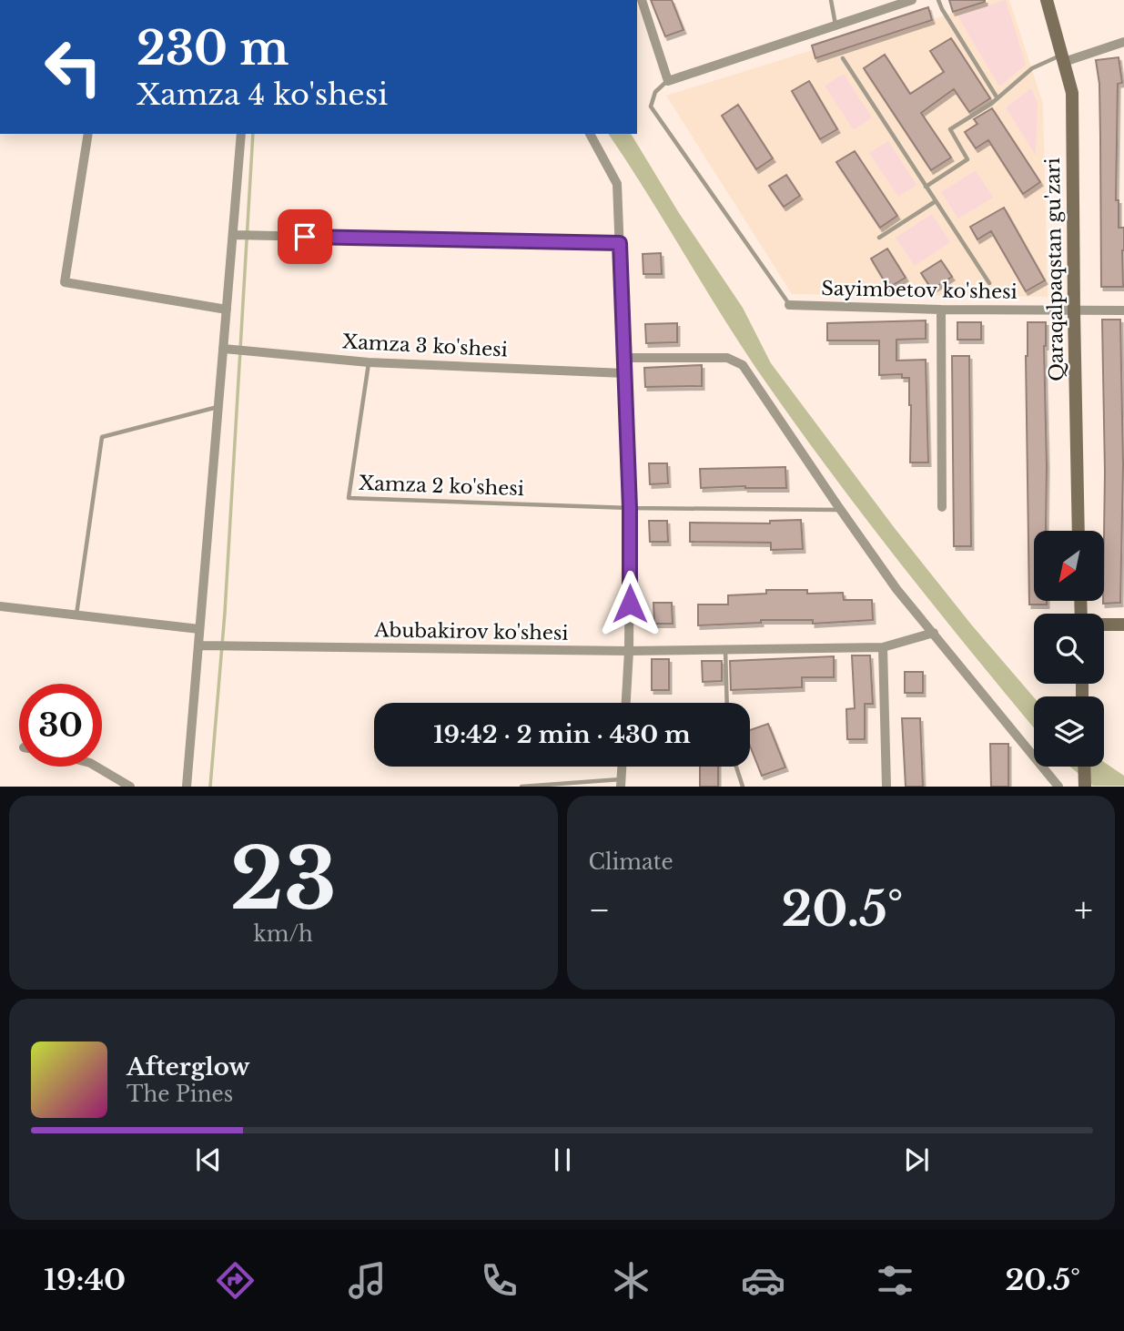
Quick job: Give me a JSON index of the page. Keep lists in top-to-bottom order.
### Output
{
  "streets": {
    "street": [
      "Qaraqalpaqstan gu'zari",
      "Sayimbetov ko'shesi",
      "Xamza 3 ko'shesi",
      "Abubakirov ko'shesi"
    ],
    "lane": ["Xamza 2 ko'shesi"]
  },
  "crossings": [
    ["Qaraqalpaqstan gu'zari", "Sayimbetov ko'shesi"],
    ["Xamza 3 ko'shesi", "Xamza 2 ko'shesi"]
  ],
  "north": "bottom left",
  "page": {
    "turn": ["230 m", "Xamza 4 ko'shesi"],
    "limit": "30",
    "trip": "19:42 · 2 min · 430 m",
    "tile": [
      ["23", "km/h"],
      "Climate"
    ],
    "heat": ["−", "20.5°", "+"],
    "song": ["Afterglow", "The Pines"],
    "tabs": ["19:40", "20.5°"]
  }
}
